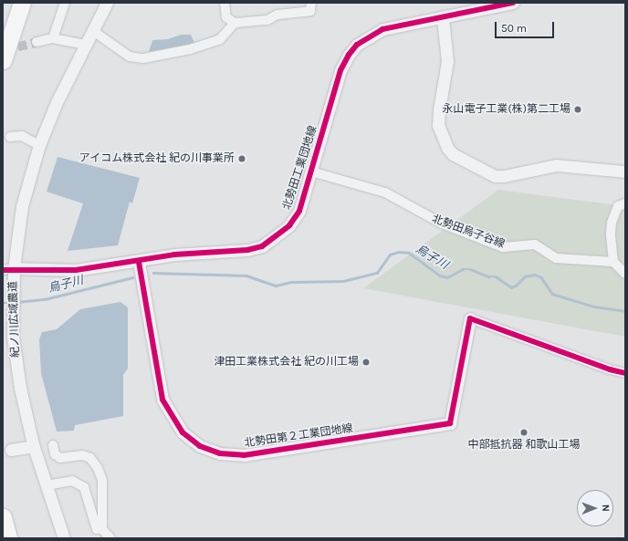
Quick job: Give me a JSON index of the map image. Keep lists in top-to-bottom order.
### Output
{
  "streets": {
    "street": [
      "北勢田工業団地線",
      "北勢田烏子谷線",
      "紀ノ川広域農道",
      "北勢田第２工業団地線"
    ]
  },
  "crossings": [
    ["北勢田工業団地線", "北勢田烏子谷線"],
    ["北勢田工業団地線", "紀ノ川広域農道"],
    ["北勢田工業団地線", "北勢田第２工業団地線"]
  ],
  "water": ["烏子川"],
  "places": [
    "永山電子工業(株)第二工場",
    "アイコム株式会社 紀の川事業所",
    "津田工業株式会社 紀の川工場",
    "中部抵抗器 和歌山工場"
  ],
  "scale_bar": "50 m",
  "north": "right"
}
